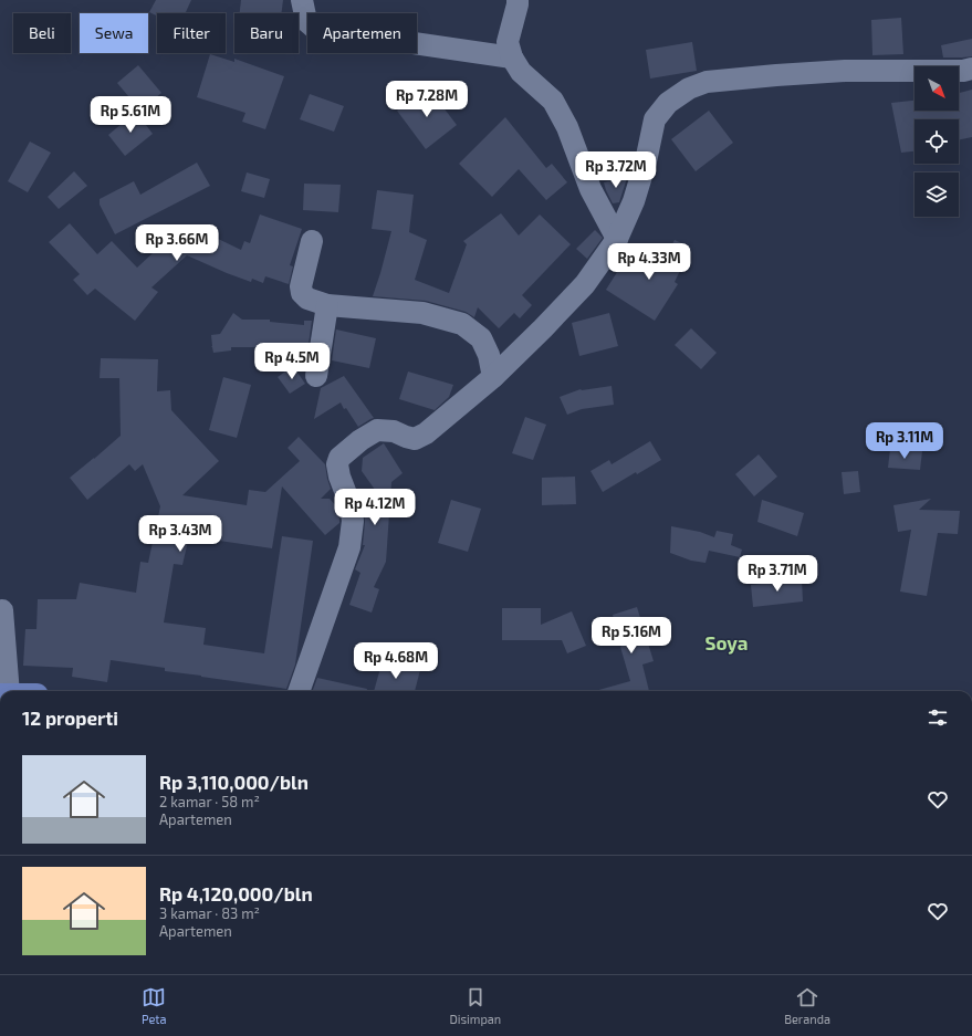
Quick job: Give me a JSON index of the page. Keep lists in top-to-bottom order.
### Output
{
  "districts": ["Soya"],
  "north": "bottom right",
  "page": {
    "chip": [
      "Beli",
      "Sewa",
      "Filter",
      "Baru",
      "Apartemen"
    ],
    "price": [
      "Rp 7.28M",
      "Rp 5.61M",
      "Rp 3.72M",
      "Rp 3.66M",
      "Rp 4.33M",
      "Rp 4.5M",
      "Rp 3.11M",
      "Rp 4.12M",
      "Rp 3.43M",
      "Rp 3.71M",
      "Rp 5.16M",
      "Rp 4.68M"
    ],
    "heading": "12 properti",
    "list": [
      {
        "name": "Rp 3,110,000/bln",
        "note": "2 kamar · 58 m² · Apartemen"
      },
      {
        "name": "Rp 4,120,000/bln",
        "note": "3 kamar · 83 m² · Apartemen"
      }
    ],
    "tabs": ["Peta", "Disimpan", "Beranda"]
  }
}
